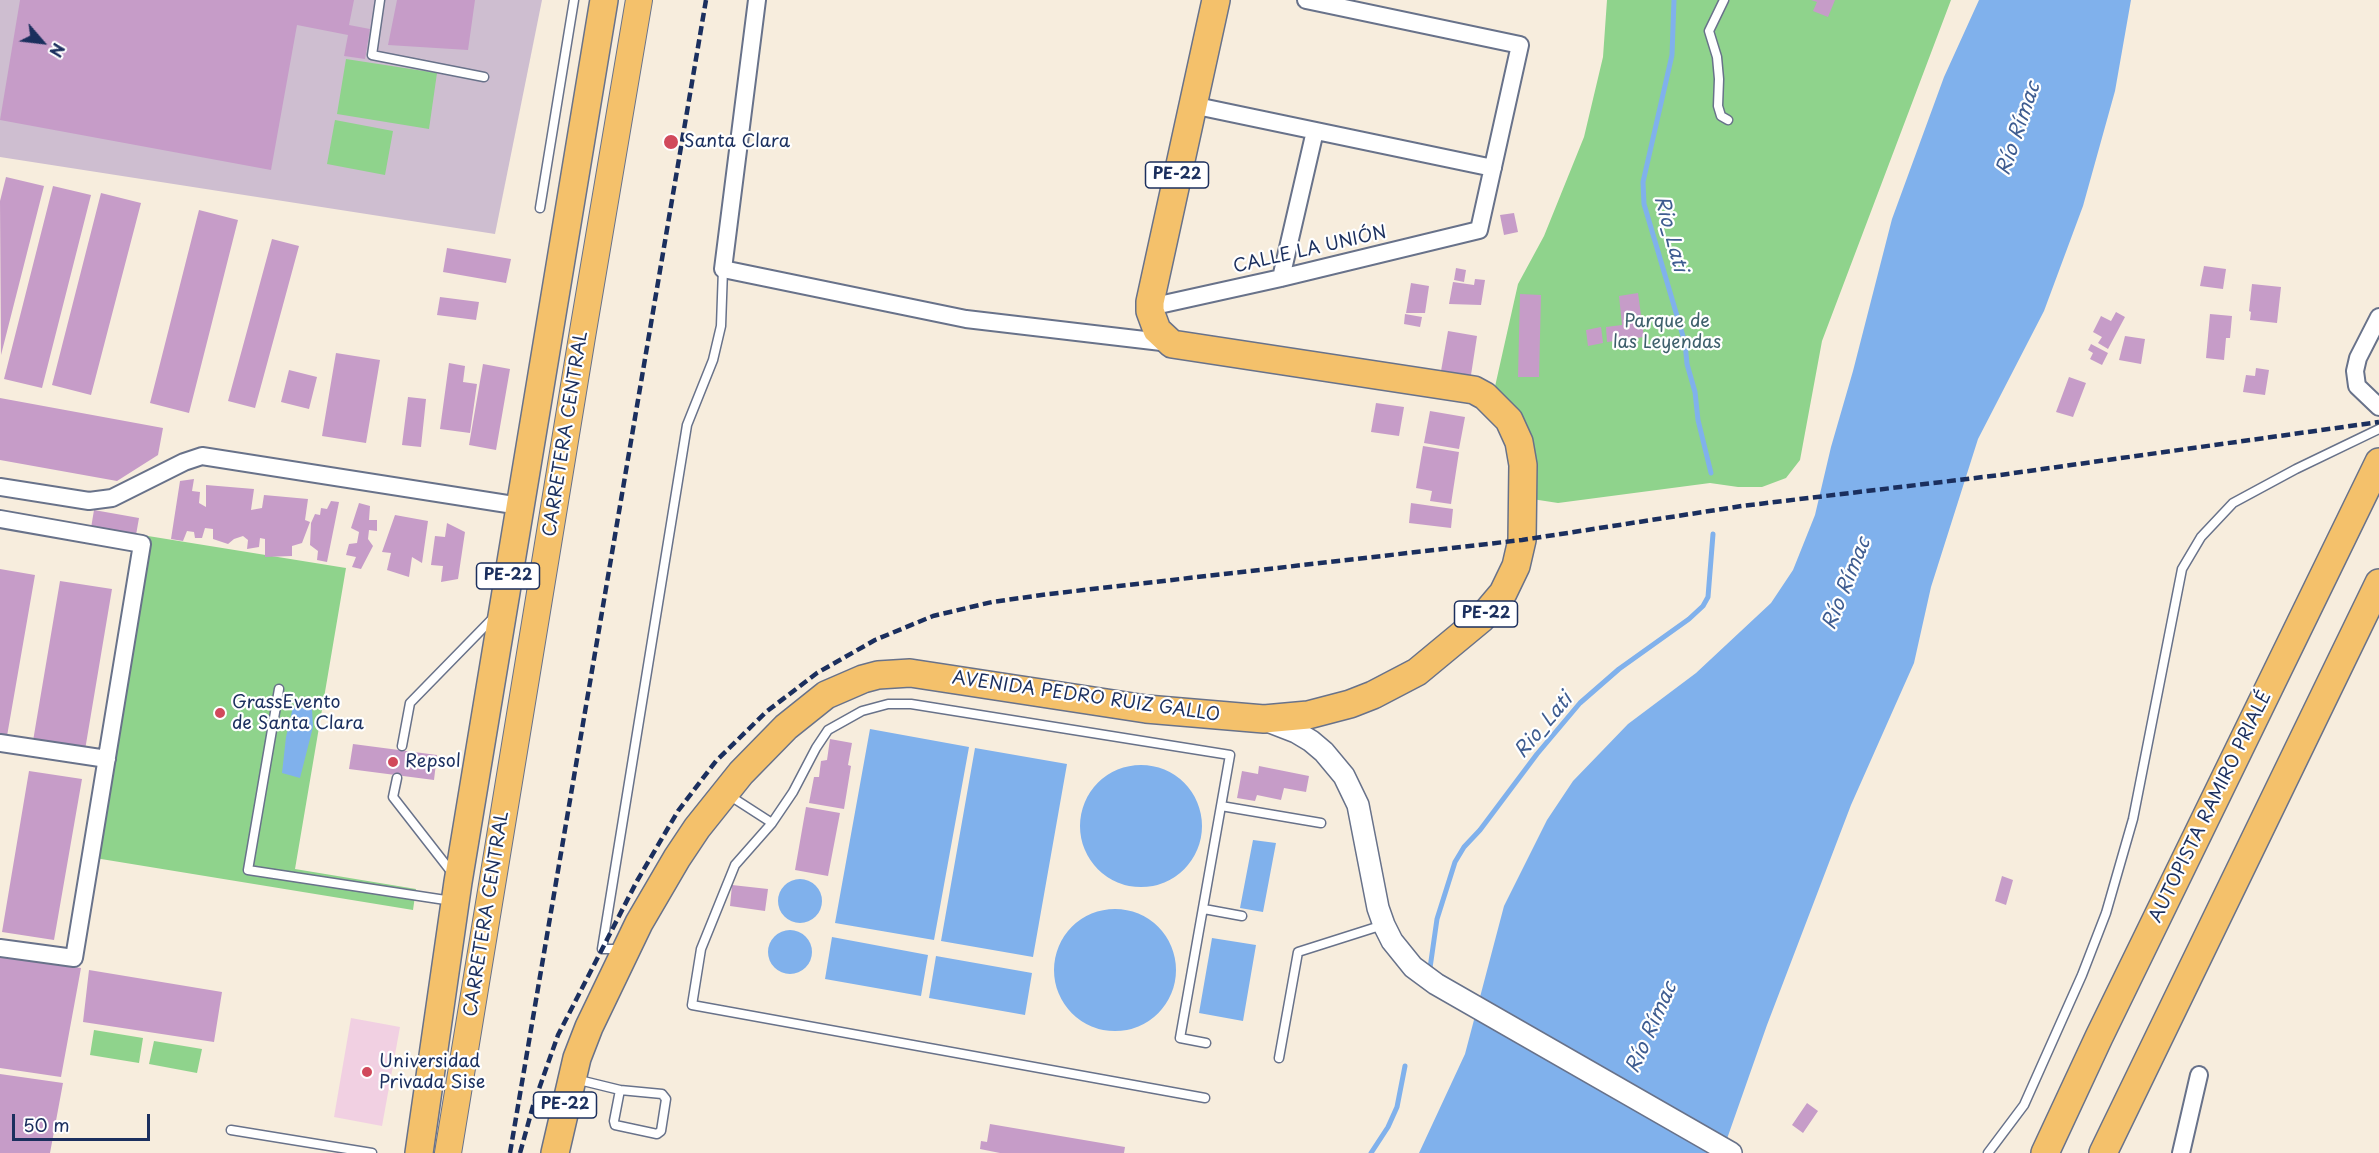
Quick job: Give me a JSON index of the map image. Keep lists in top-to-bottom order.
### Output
{
  "streets": {
    "highway": [
      "PE-22",
      "CARRETERA CENTRAL",
      "AVENIDA PEDRO RUIZ GALLO",
      "AUTOPISTA RAMIRO PRIALÉ"
    ],
    "street": ["CALLE LA UNIÓN"]
  },
  "crossings": [
    ["PE-22", "CALLE LA UNIÓN"]
  ],
  "water": ["Río Rímac", "Rio_Lati"],
  "parks": ["Parque de las Leyendas"],
  "places": [
    "Santa Clara",
    "GrassEvento de Santa Clara",
    "Repsol",
    "Universidad Privada Sise"
  ],
  "scale_bar": "50 m",
  "north": "bottom right"
}
